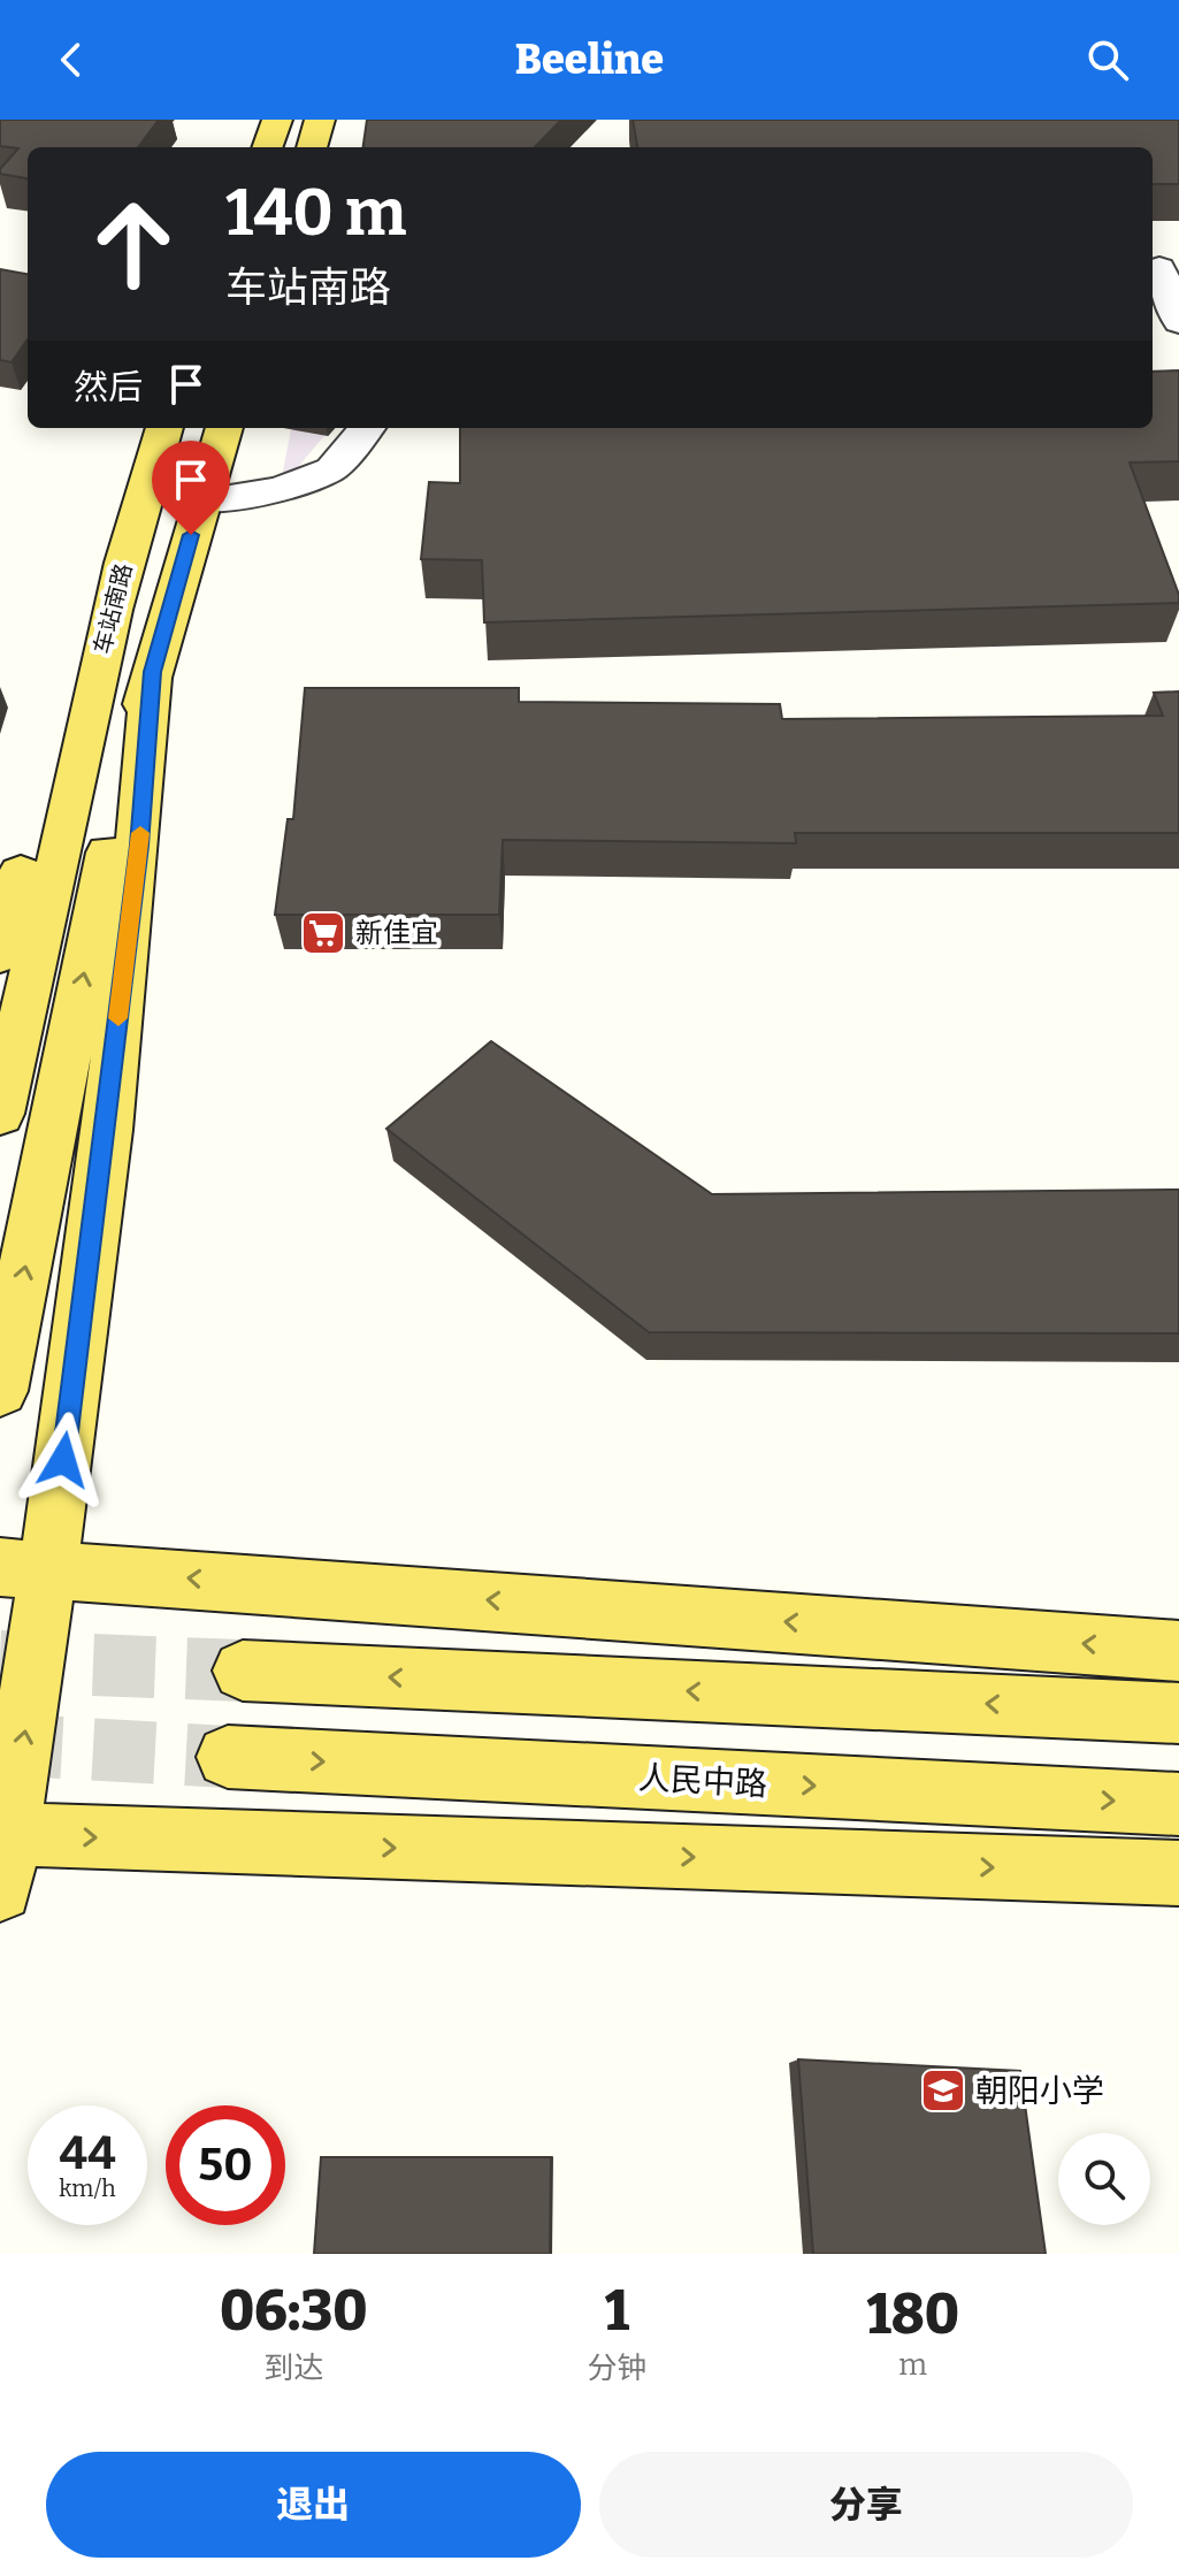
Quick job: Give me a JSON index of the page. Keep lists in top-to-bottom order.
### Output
{
  "streets": {
    "main road": ["车站南路", "人民中路"]
  },
  "places": {
    "supermarket": ["新佳宜"],
    "school or university": ["朝阳小学"]
  },
  "page": {
    "header": "Beeline",
    "turn": ["140 m", "车站南路"],
    "then": "然后",
    "speed": "44 km/h",
    "limit": "50",
    "eta": [
      "06:30",
      "到达",
      "1",
      "分钟",
      "180",
      "m"
    ],
    "buttons": ["退出", "分享"]
  }
}
